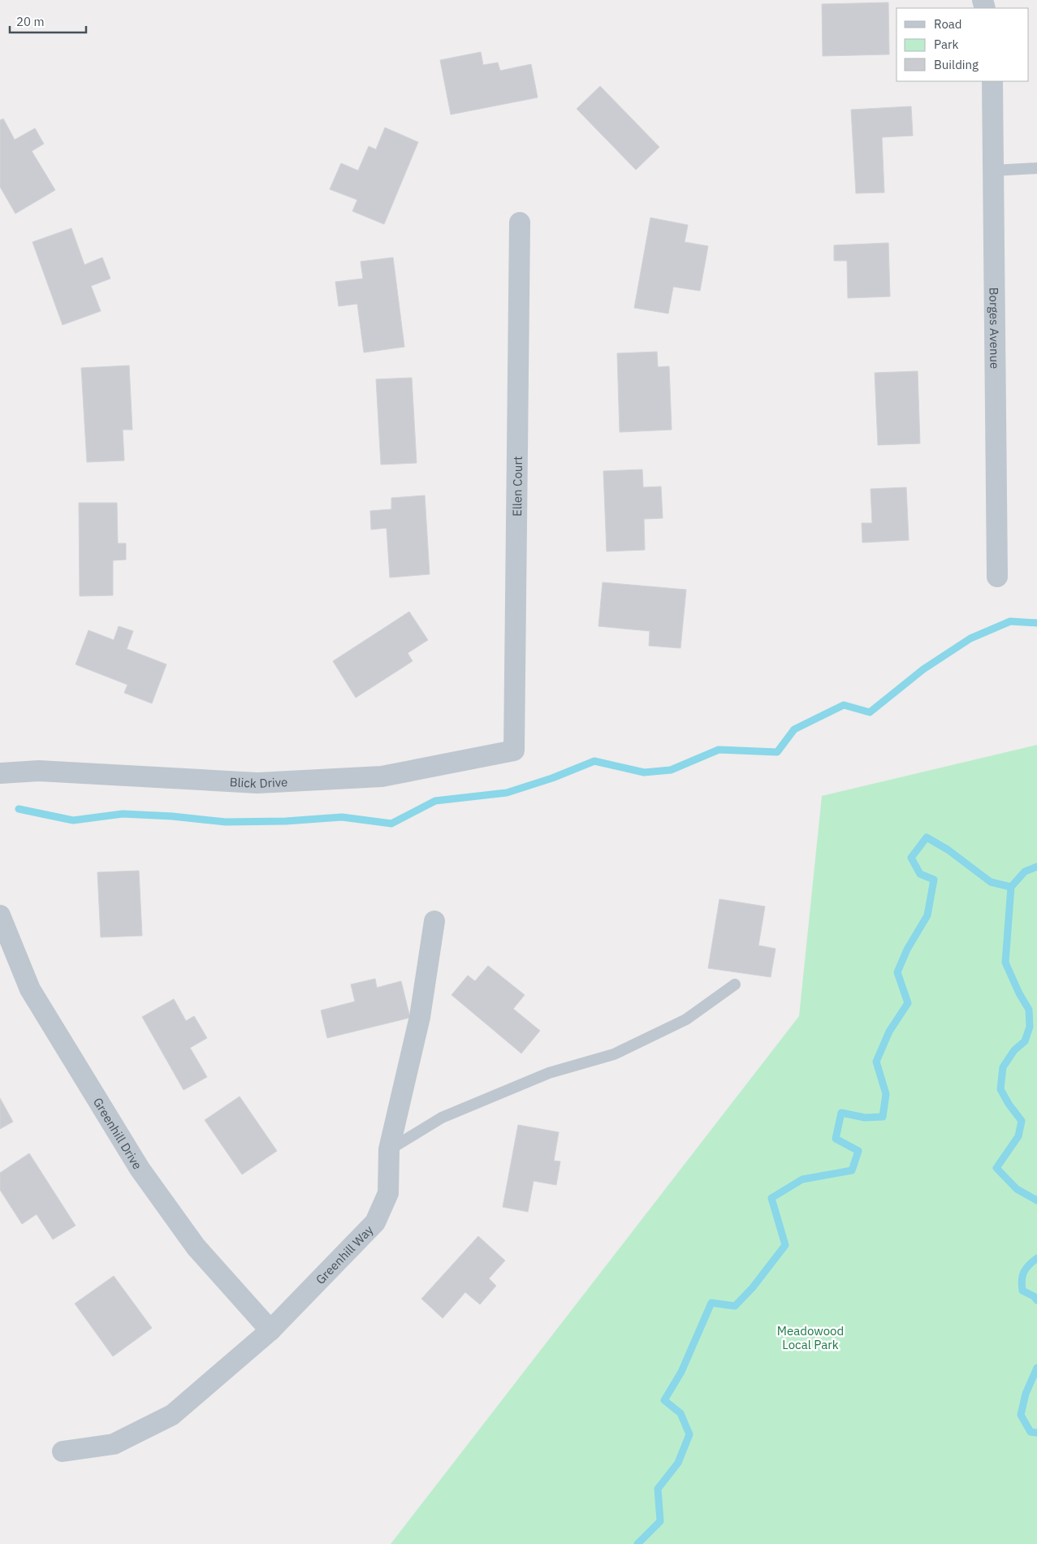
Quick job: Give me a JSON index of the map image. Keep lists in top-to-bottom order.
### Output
{
  "streets": {
    "street": [
      "Borges Avenue",
      "Ellen Court",
      "Blick Drive",
      "Greenhill Drive",
      "Greenhill Way"
    ]
  },
  "crossings": [
    ["Ellen Court", "Blick Drive"],
    ["Greenhill Drive", "Greenhill Way"]
  ],
  "parks": ["Meadowood Local Park"],
  "legend": ["Road", "Park", "Building"],
  "scale_bar": "20 m"
}
